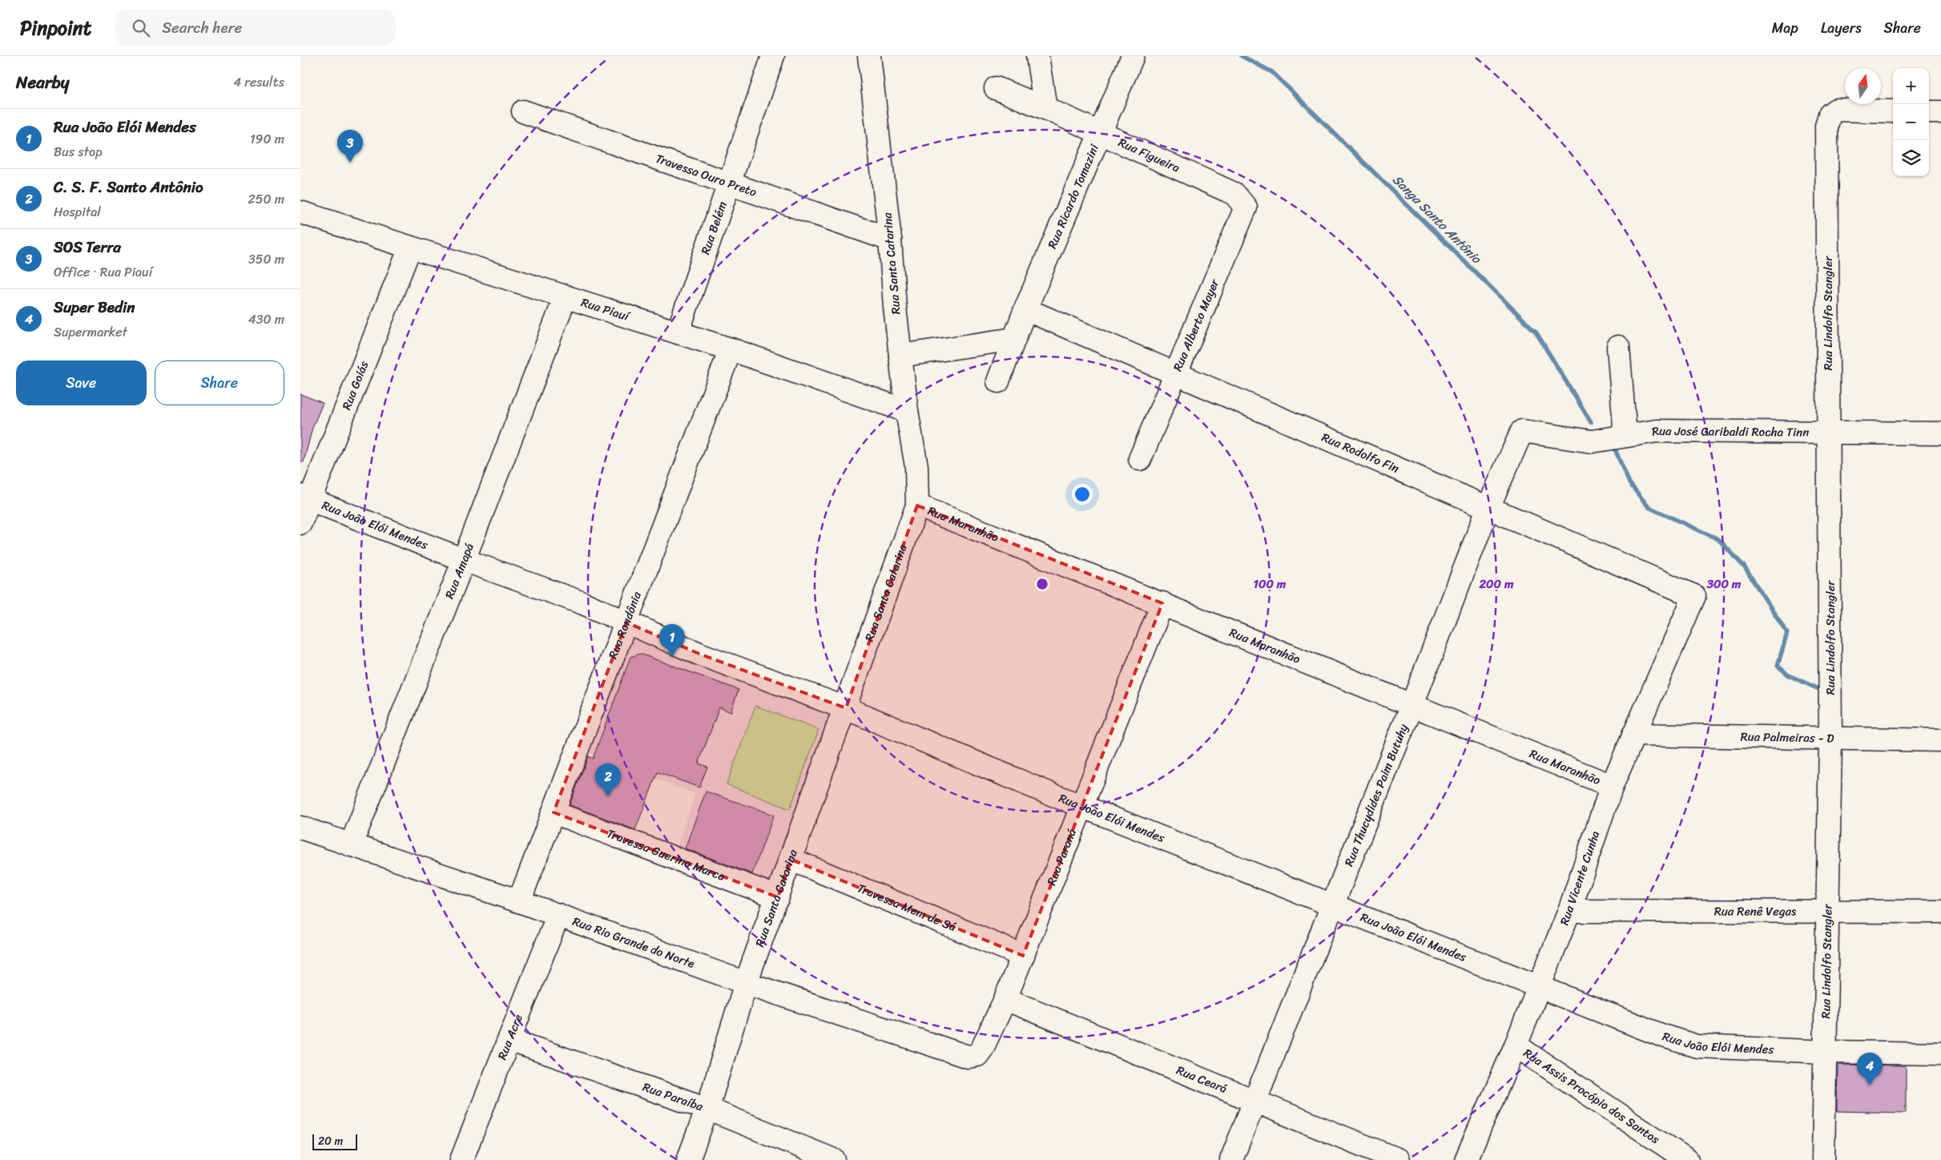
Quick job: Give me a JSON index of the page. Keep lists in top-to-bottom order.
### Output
{
  "streets": {
    "street": [
      "Rua Figueira",
      "Travessa Ouro Preto",
      "Rua Ricardo Tomazini",
      "Rua Belém",
      "Rua Santa Catarina",
      "Rua Piauí",
      "Rua Lindolfo Stangler",
      "Rua Alberto Mayer",
      "Rua Goiás",
      "Rua José Garibaldi Rocha Tinn",
      "Rua Rodolfo Fin",
      "Rua Maranhão",
      "Rua João Elói Mendes",
      "Rua Amapá",
      "Rua Rondônia",
      "Rua Palmeiras - D",
      "Rua Thucydides Paim Butuhy",
      "Travessa Guerino Marca",
      "Rua Paraná",
      "Rua Vicente Cunha",
      "Travessa Mem de Sá",
      "Rua Renê Vegas",
      "Rua Rio Grande do Norte",
      "Rua Acre",
      "Rua Ceará",
      "Rua Assis Procópio dos Santos",
      "Rua Paraíba"
    ]
  },
  "crossings": [
    ["Rua Figueira", "Rua Ricardo Tomazini"],
    ["Rua Figueira", "Rua Alberto Mayer"],
    ["Travessa Ouro Preto", "Rua Belém"],
    ["Travessa Ouro Preto", "Rua Santa Catarina"],
    ["Rua Ricardo Tomazini", "Rua Rodolfo Fin"],
    ["Rua Belém", "Rua Piauí"],
    ["Rua Santa Catarina", "Rua Piauí"],
    ["Rua Santa Catarina", "Rua Maranhão"],
    ["Rua Santa Catarina", "Rua João Elói Mendes"],
    ["Rua Santa Catarina", "Travessa Guerino Marca"],
    ["Rua Santa Catarina", "Travessa Mem de Sá"],
    ["Rua Santa Catarina", "Rua Rio Grande do Norte"],
    ["Rua Santa Catarina", "Rua Paraíba"],
    ["Rua Piauí", "Rua Goiás"],
    ["Rua Piauí", "Rua Amapá"],
    ["Rua Piauí", "Rua Rondônia"],
    ["Rua Lindolfo Stangler", "Rua José Garibaldi Rocha Tinn"],
    ["Rua Lindolfo Stangler", "Rua João Elói Mendes"],
    ["Rua Lindolfo Stangler", "Rua Palmeiras - D"],
    ["Rua Lindolfo Stangler", "Rua Renê Vegas"],
    ["Rua Alberto Mayer", "Rua Rodolfo Fin"],
    ["Rua Goiás", "Rua João Elói Mendes"],
    ["Rua José Garibaldi Rocha Tinn", "Rua Thucydides Paim Butuhy"],
    ["Rua Rodolfo Fin", "Rua Thucydides Paim Butuhy"],
    ["Rua Rodolfo Fin", "Rua Vicente Cunha"],
    ["Rua Maranhão", "Rua Thucydides Paim Butuhy"],
    ["Rua Maranhão", "Rua Paraná"],
    ["Rua Maranhão", "Rua Vicente Cunha"],
    ["Rua João Elói Mendes", "Rua Amapá"],
    ["Rua João Elói Mendes", "Rua Rondônia"],
    ["Rua João Elói Mendes", "Rua Thucydides Paim Butuhy"],
    ["Rua João Elói Mendes", "Rua Paraná"],
    ["Rua João Elói Mendes", "Rua Vicente Cunha"],
    ["Rua Amapá", "Rua Rio Grande do Norte"],
    ["Rua Rondônia", "Travessa Guerino Marca"],
    ["Rua Rondônia", "Rua Rio Grande do Norte"],
    ["Rua Palmeiras - D", "Rua Vicente Cunha"],
    ["Rua Thucydides Paim Butuhy", "Rua Ceará"],
    ["Rua Paraná", "Travessa Mem de Sá"],
    ["Rua Paraná", "Rua Rio Grande do Norte"],
    ["Rua Paraná", "Rua Ceará"],
    ["Rua Vicente Cunha", "Rua Renê Vegas"],
    ["Rua Vicente Cunha", "Rua Assis Procópio dos Santos"],
    ["Rua Rio Grande do Norte", "Rua Acre"],
    ["Rua Acre", "Rua Paraíba"]
  ],
  "water": ["Sanga Santo Antônio"],
  "scale_bar": "20 m",
  "north": "top",
  "page": {
    "header": "Pinpoint",
    "search": "Search here",
    "nav": ["Map", "Layers", "Share"],
    "heading": ["Nearby", "4 results"],
    "map_buttons": ["+", "−"],
    "list": [
      {
        "mark": "1",
        "name": "Rua João Elói Mendes",
        "note": "Bus stop",
        "value": "190 m"
      },
      {
        "mark": "2",
        "name": "C. S. F. Santo Antônio",
        "note": "Hospital",
        "value": "250 m"
      },
      {
        "mark": "3",
        "name": "SOS Terra",
        "note": "Office · Rua Piauí",
        "value": "350 m"
      },
      {
        "mark": "4",
        "name": "Super Bedin",
        "note": "Supermarket",
        "value": "430 m"
      }
    ],
    "pins": [
      "3",
      "1",
      "2",
      "4"
    ],
    "buttons": ["Save", "Share"],
    "scale": "20 m"
  },
  "rings": ["100 m", "200 m", "300 m"]
}
